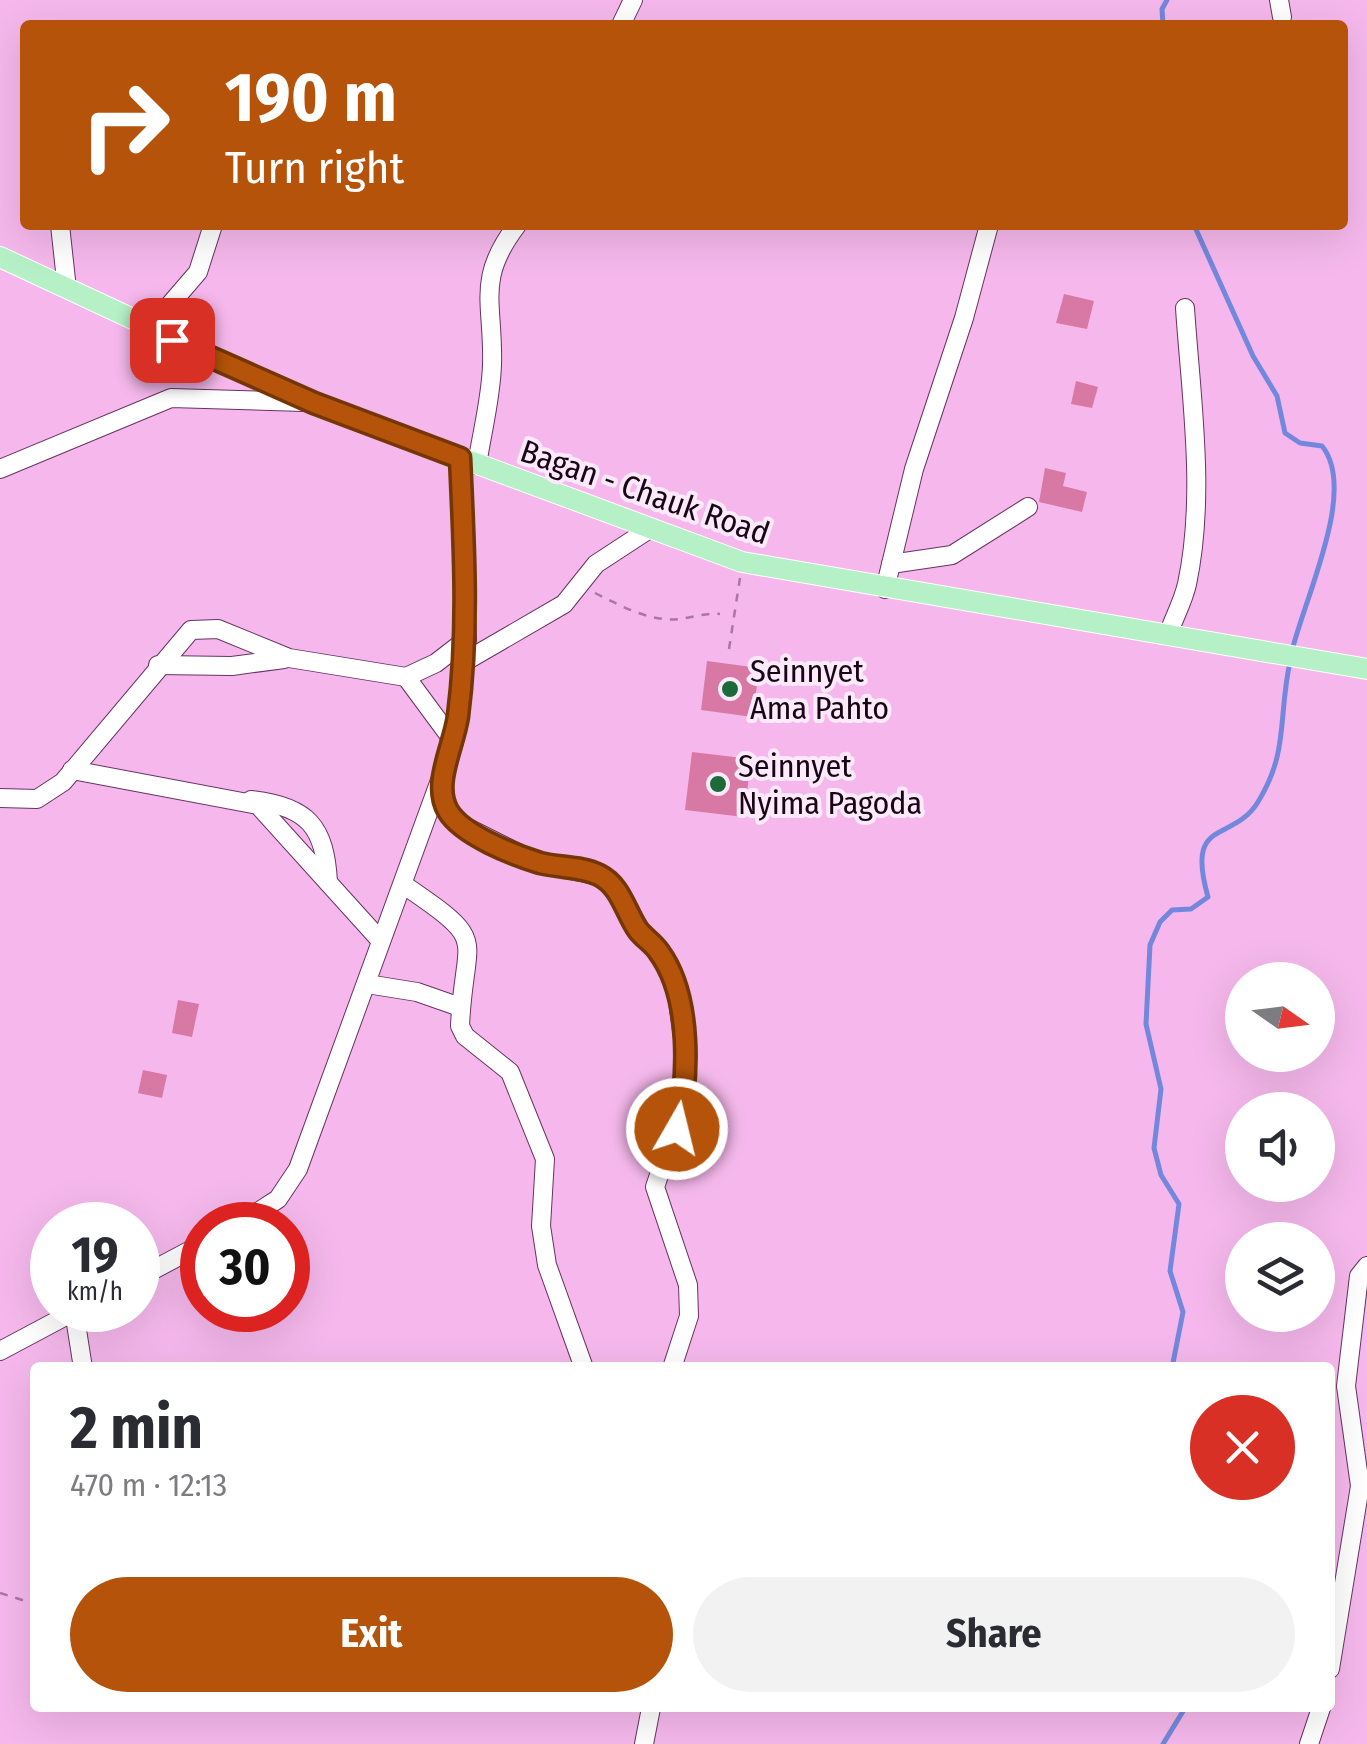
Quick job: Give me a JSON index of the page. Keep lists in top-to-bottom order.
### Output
{
  "streets": {
    "main road": ["Bagan - Chauk Road"]
  },
  "places": ["Seinnyet Ama Pahto", "Seinnyet Nyima Pagoda"],
  "north": "right",
  "page": {
    "turn": ["190 m", "Turn right"],
    "speed": "19 km/h",
    "limit": "30",
    "heading": ["2 min", "470 m · 12:13"],
    "buttons": ["Exit", "Share"]
  }
}
